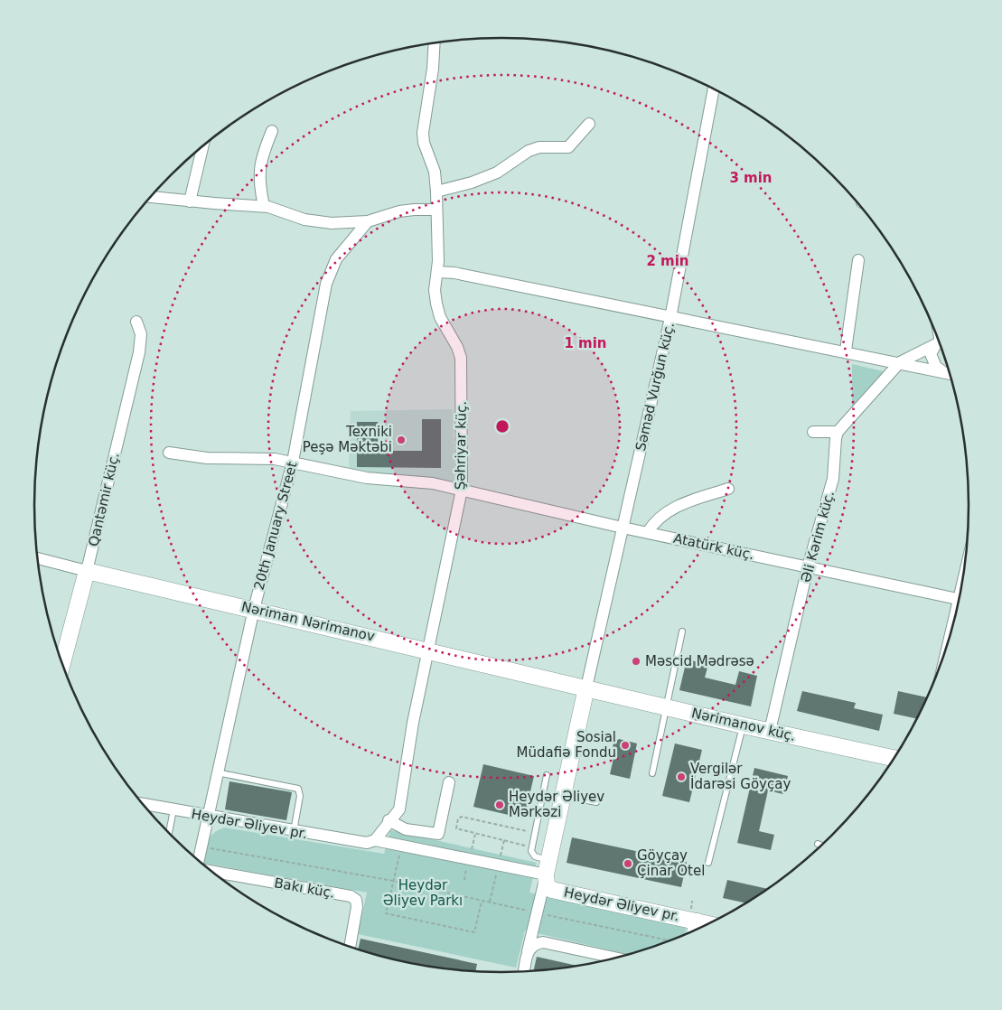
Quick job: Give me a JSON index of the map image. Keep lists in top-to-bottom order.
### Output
{
  "streets": {
    "main road": [
      "Qantəmir küç.",
      "Nəriman Nərimanov",
      "Nərimanov küç.",
      "Heydər Əliyev pr."
    ],
    "street": [
      "Səməd Vurğun küç.",
      "Şəhriyar küç.",
      "20th January Street",
      "Əli Kərim küç.",
      "Atatürk küç.",
      "Bakı küç."
    ]
  },
  "crossings": [
    ["Səməd Vurğun küç.", "Atatürk küç."],
    ["Səməd Vurğun küç.", "Nəriman Nərimanov"],
    ["Səməd Vurğun küç.", "Nərimanov küç."],
    ["Şəhriyar küç.", "Atatürk küç."],
    ["Şəhriyar küç.", "Nəriman Nərimanov"],
    ["Şəhriyar küç.", "Heydər Əliyev pr."],
    ["Qantəmir küç.", "Nəriman Nərimanov"],
    ["20th January Street", "Atatürk küç."],
    ["20th January Street", "Nəriman Nərimanov"],
    ["20th January Street", "Heydər Əliyev pr."],
    ["Əli Kərim küç.", "Atatürk küç."],
    ["Əli Kərim küç.", "Nərimanov küç."],
    ["Nəriman Nərimanov", "Nərimanov küç."]
  ],
  "parks": ["Heydər Əliyev Parkı"],
  "places": [
    "Texniki Peşə Məktəbi",
    "Məscid Mədrəsə",
    "Sosial Müdafiə Fondu",
    "Vergilər İdarəsi Göyçay",
    "Heydər Əliyev Mərkəzi",
    "Göyçay Çinar Otel"
  ],
  "rings": ["3 min", "2 min", "1 min"]
}
